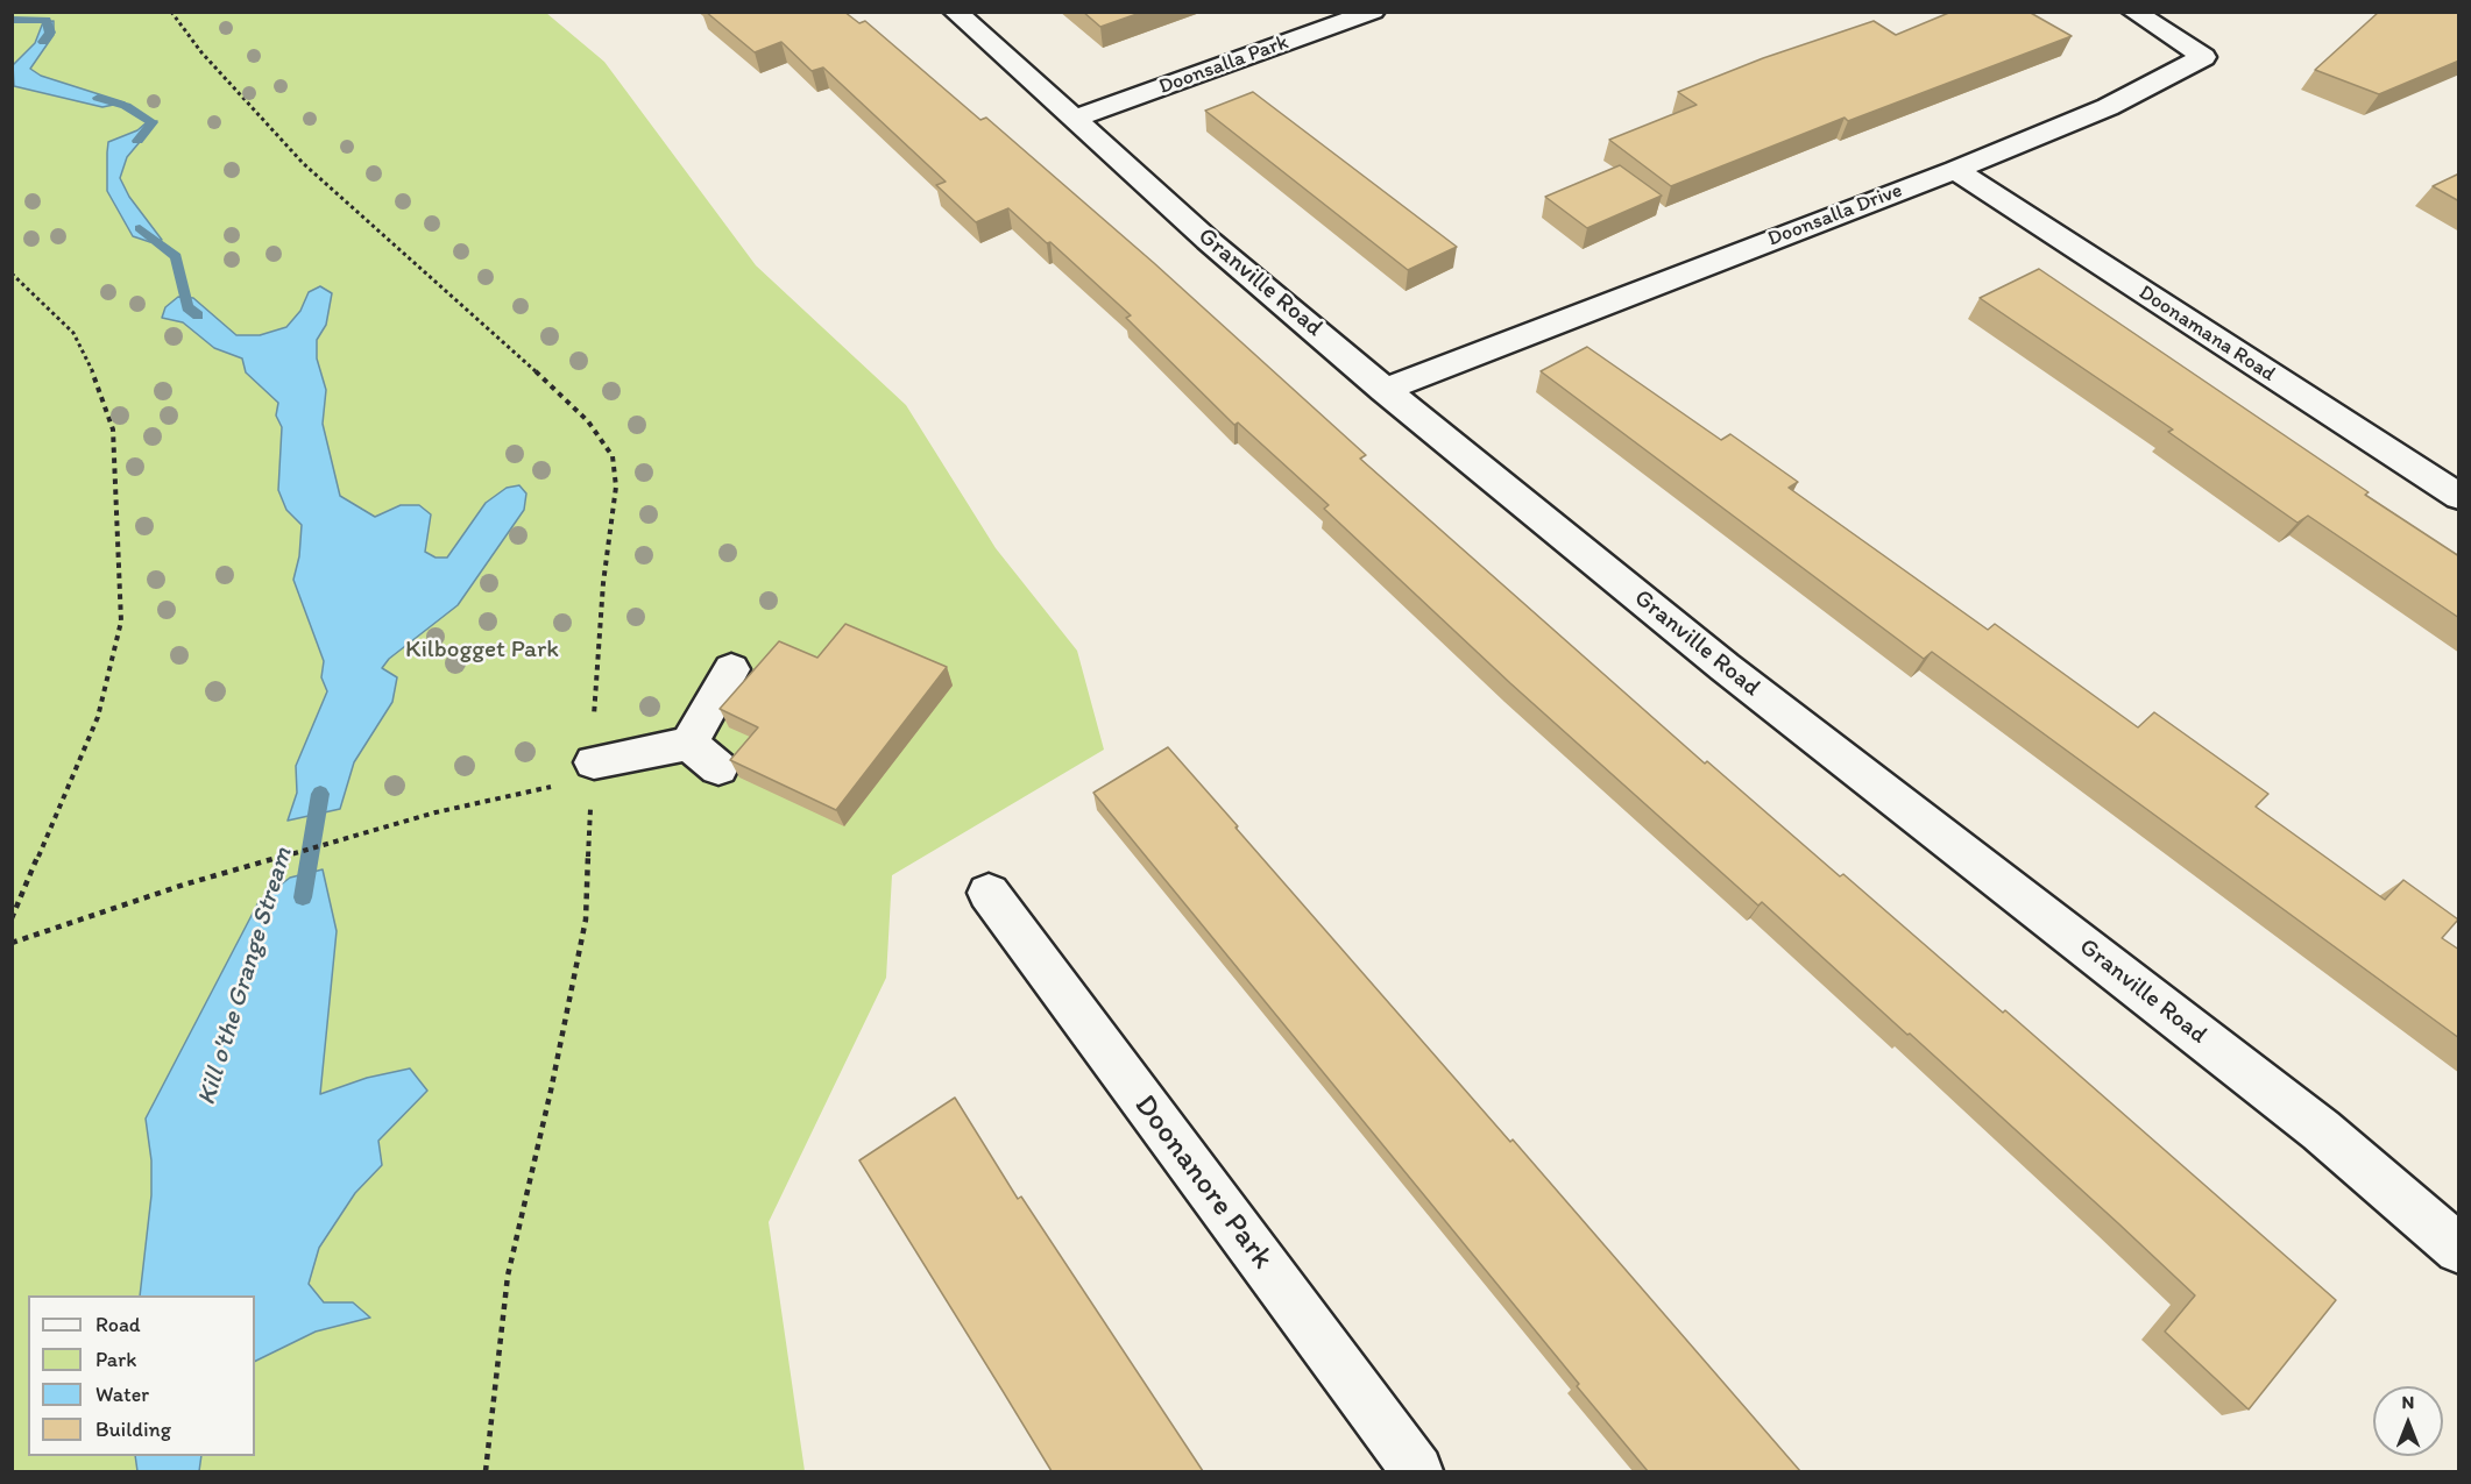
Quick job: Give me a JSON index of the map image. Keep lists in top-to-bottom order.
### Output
{
  "streets": {
    "street": [
      "Doonsalla Park",
      "Doonsalla Drive",
      "Granville Road",
      "Doonamana Road",
      "Doonanore Park"
    ]
  },
  "crossings": [
    ["Doonsalla Park", "Granville Road"],
    ["Doonsalla Drive", "Granville Road"],
    ["Doonsalla Drive", "Doonamana Road"]
  ],
  "water": ["Kill o'the Grange Stream"],
  "parks": ["Kilbogget Park"],
  "legend": [
    "Road",
    "Park",
    "Water",
    "Building"
  ],
  "north": "top"
}
